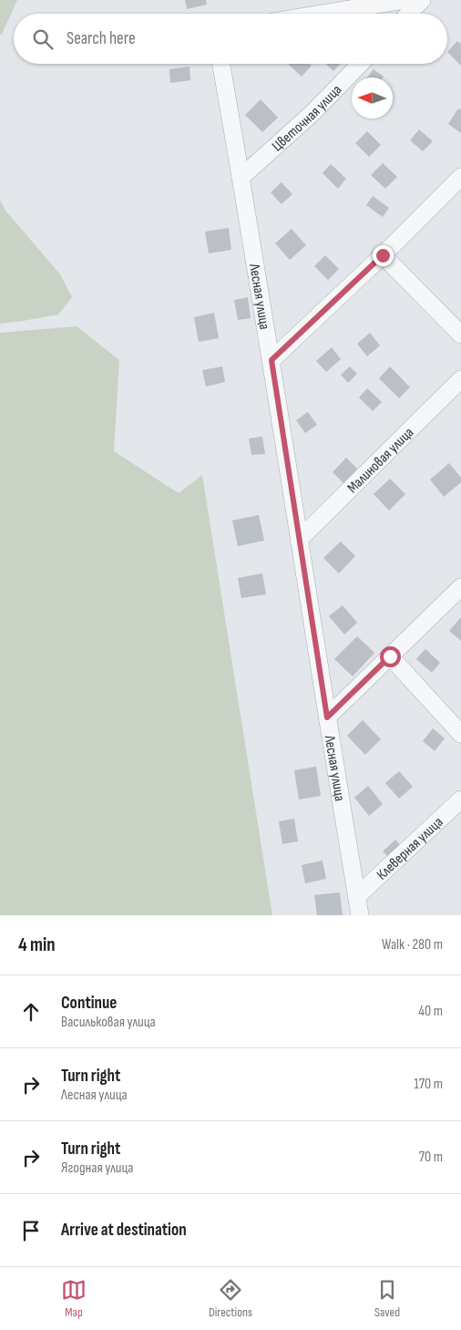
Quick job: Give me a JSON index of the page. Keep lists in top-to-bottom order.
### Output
{
  "streets": {
    "street": [
      "Цветочная улица",
      "Лесная улица",
      "Малиновая улица",
      "Клеверная улица"
    ]
  },
  "crossings": [
    ["Цветочная улица", "Лесная улица"],
    ["Лесная улица", "Малиновая улица"],
    ["Лесная улица", "Клеверная улица"]
  ],
  "north": "left",
  "page": {
    "search": "Search here",
    "heading": ["4 min", "Walk · 280 m"],
    "list": [
      ["Continue", "Васильковая улица", "40 m"],
      ["Turn right", "Лесная улица", "170 m"],
      ["Turn right", "Ягодная улица", "70 m"],
      "Arrive at destination"
    ],
    "nav": ["Map", "Directions", "Saved"]
  }
}
